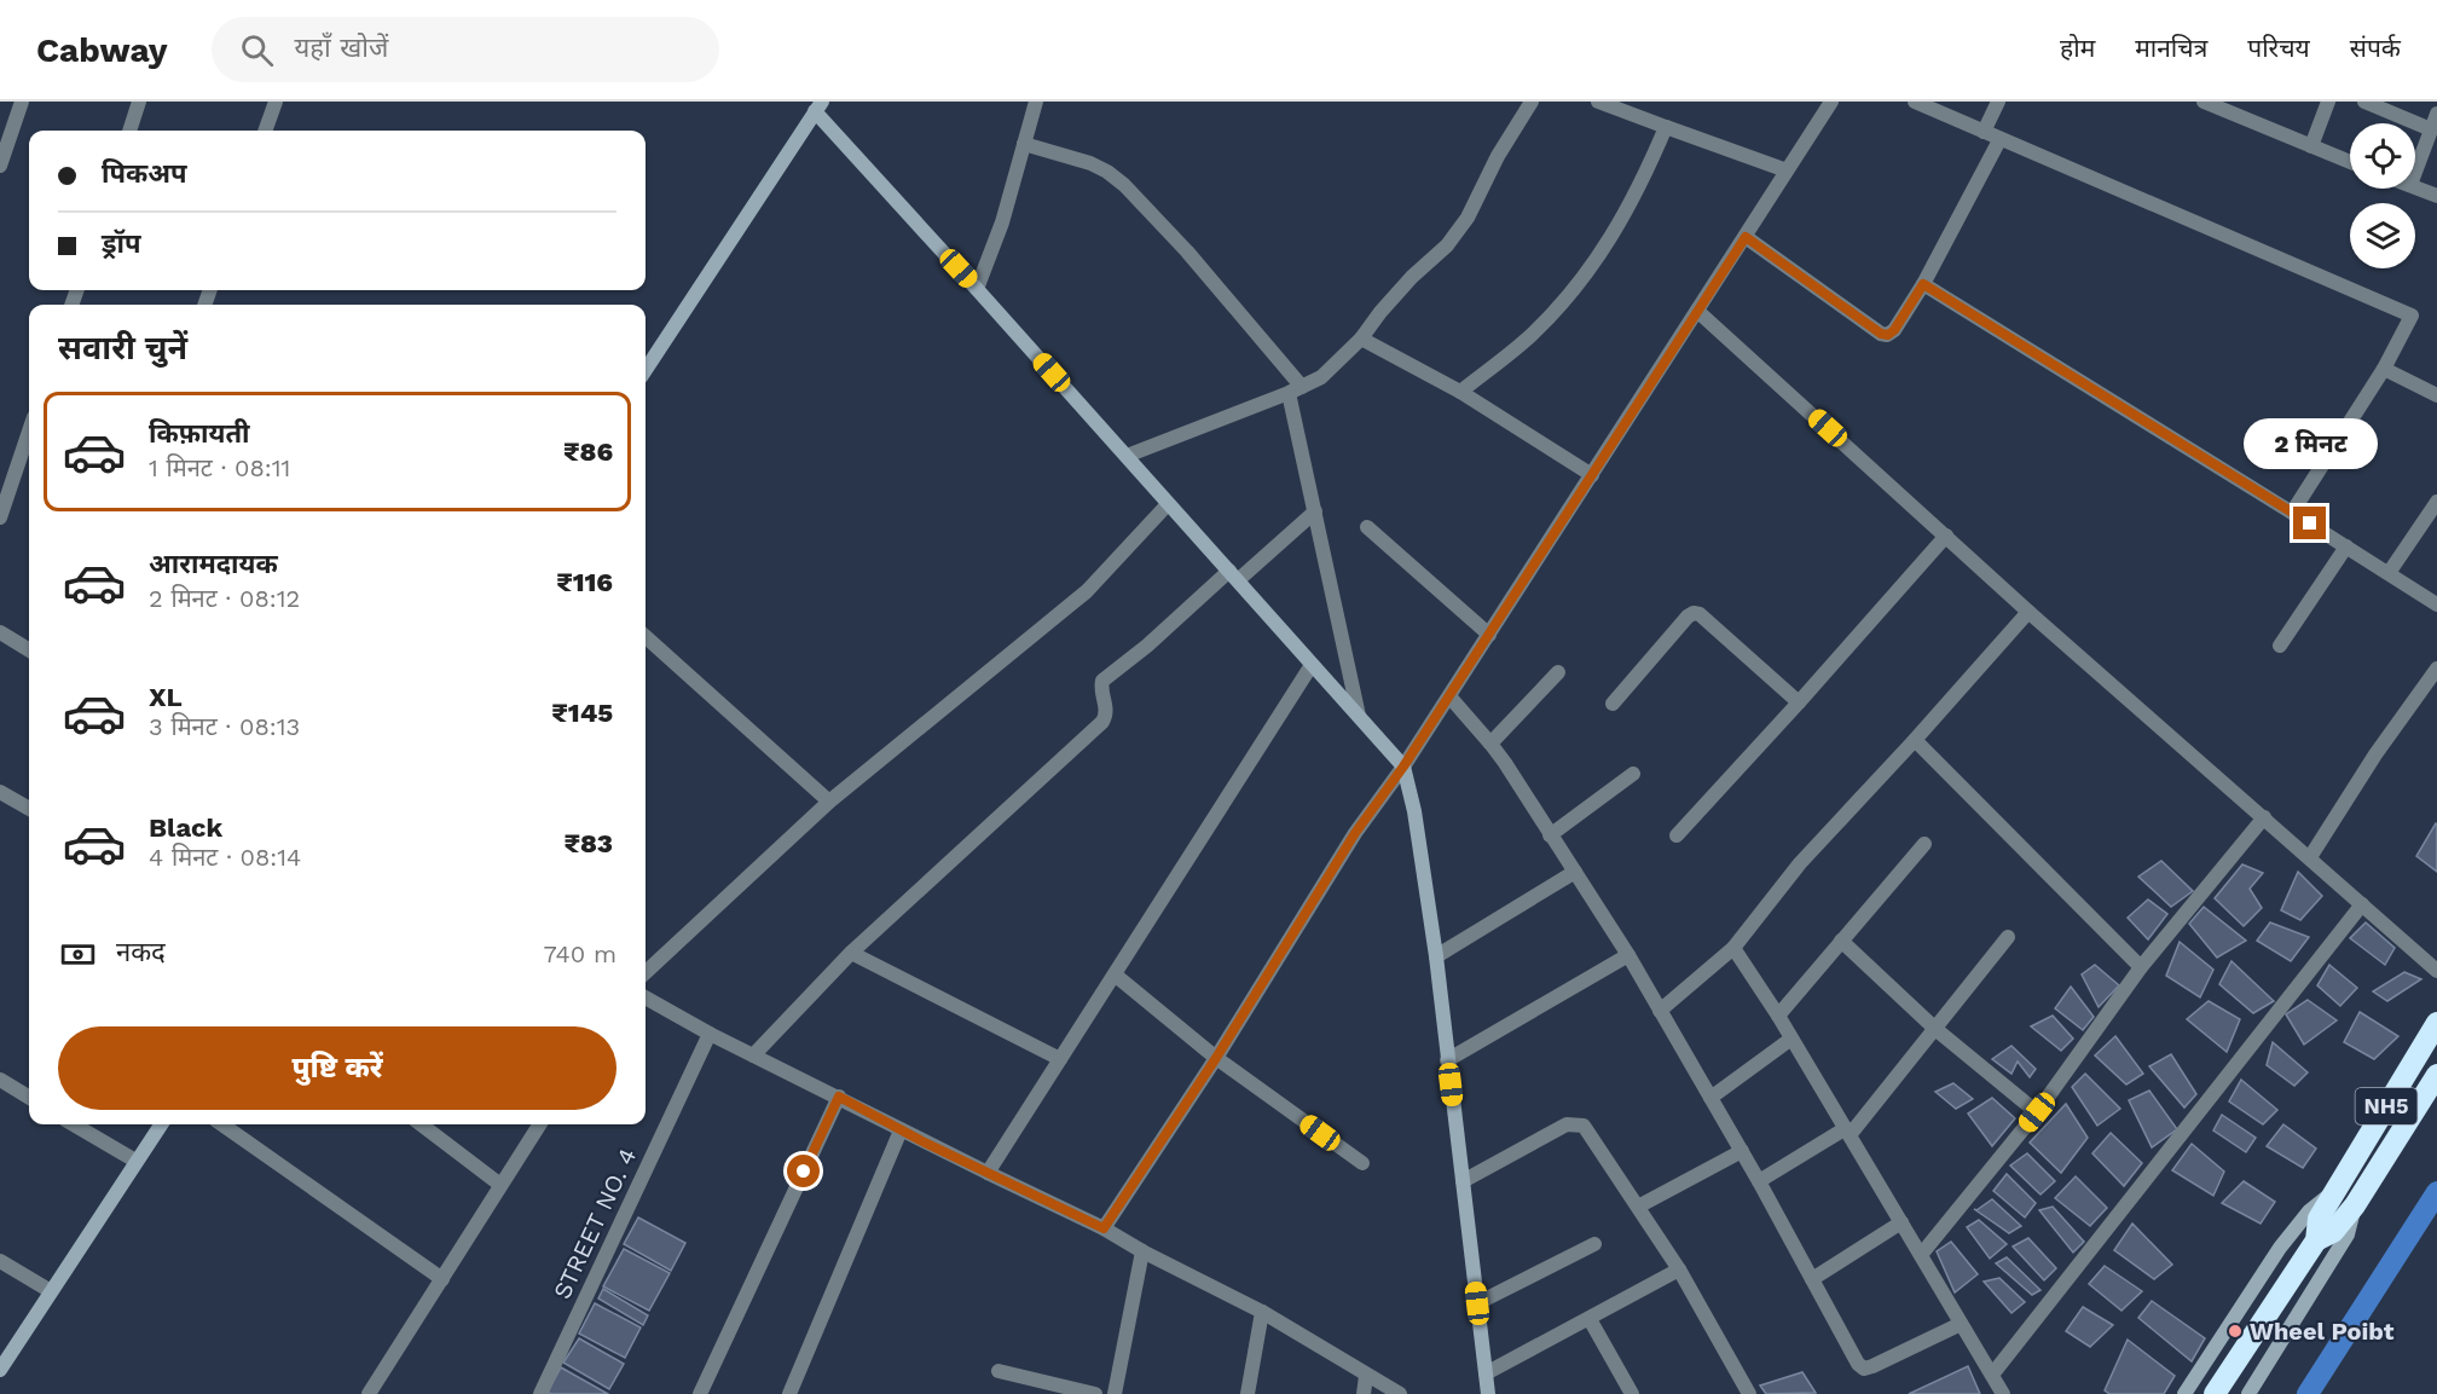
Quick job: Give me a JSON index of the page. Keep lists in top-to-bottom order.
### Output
{
  "streets": {
    "highway": ["NH5"],
    "street": ["STREET NO. 4"]
  },
  "places": ["Wheel Poibt"],
  "page": {
    "header": "Cabway",
    "search": "यहाँ खोजें",
    "nav": [
      "होम",
      "मानचित्र",
      "परिचय",
      "संपर्क"
    ],
    "banner": ["पिकअप", "ड्रॉप"],
    "heading": "सवारी चुनें",
    "list": [
      {
        "name": "किफ़ायती",
        "note": "1 मिनट · 08:11",
        "value": "₹86"
      },
      {
        "name": "आरामदायक",
        "note": "2 मिनट · 08:12",
        "value": "₹116"
      },
      {
        "name": "XL",
        "note": "3 मिनट · 08:13",
        "value": "₹145"
      },
      {
        "name": "Black",
        "note": "4 मिनट · 08:14",
        "value": "₹83"
      }
    ],
    "bubble": "2 मिनट",
    "pay": ["नकद", "740 m"],
    "buttons": "पुष्टि करें"
  }
}
